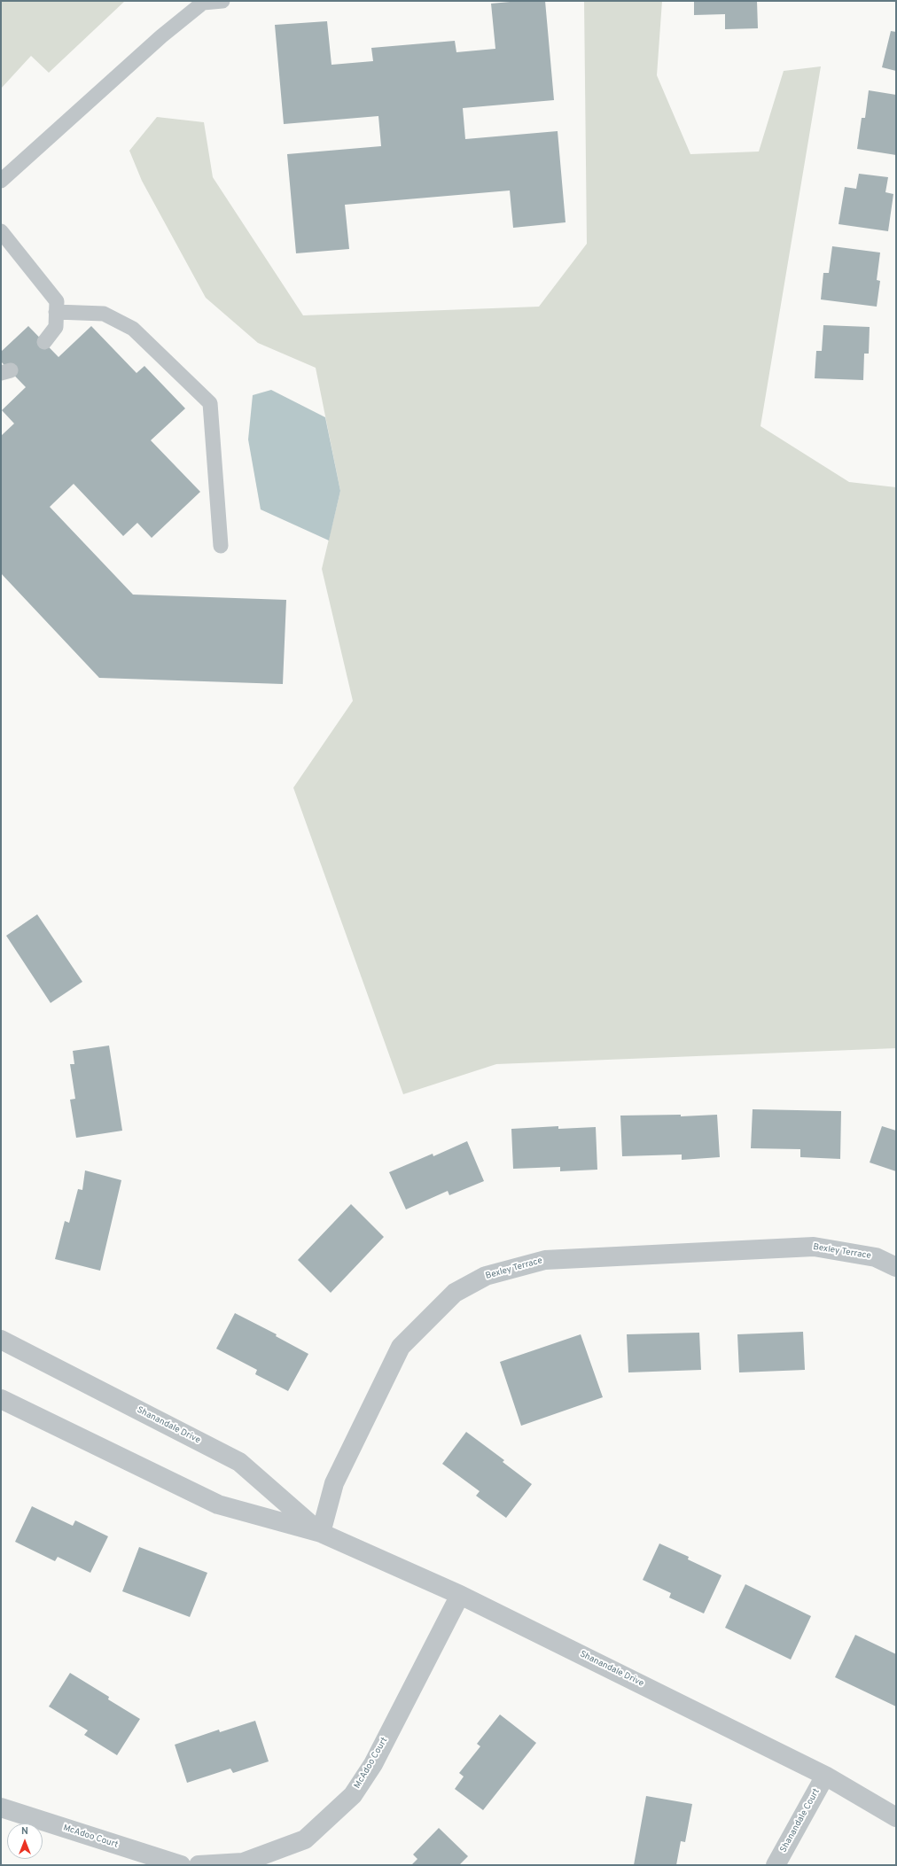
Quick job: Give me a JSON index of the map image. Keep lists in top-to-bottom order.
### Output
{
  "streets": {
    "street": [
      "Bexley Terrace",
      "Shanandale Drive",
      "McAdoo Court",
      "Shanandale Court"
    ]
  },
  "crossings": [
    ["Bexley Terrace", "Shanandale Drive"],
    ["Shanandale Drive", "McAdoo Court"],
    ["Shanandale Drive", "Shanandale Court"]
  ],
  "north": "top"
}
